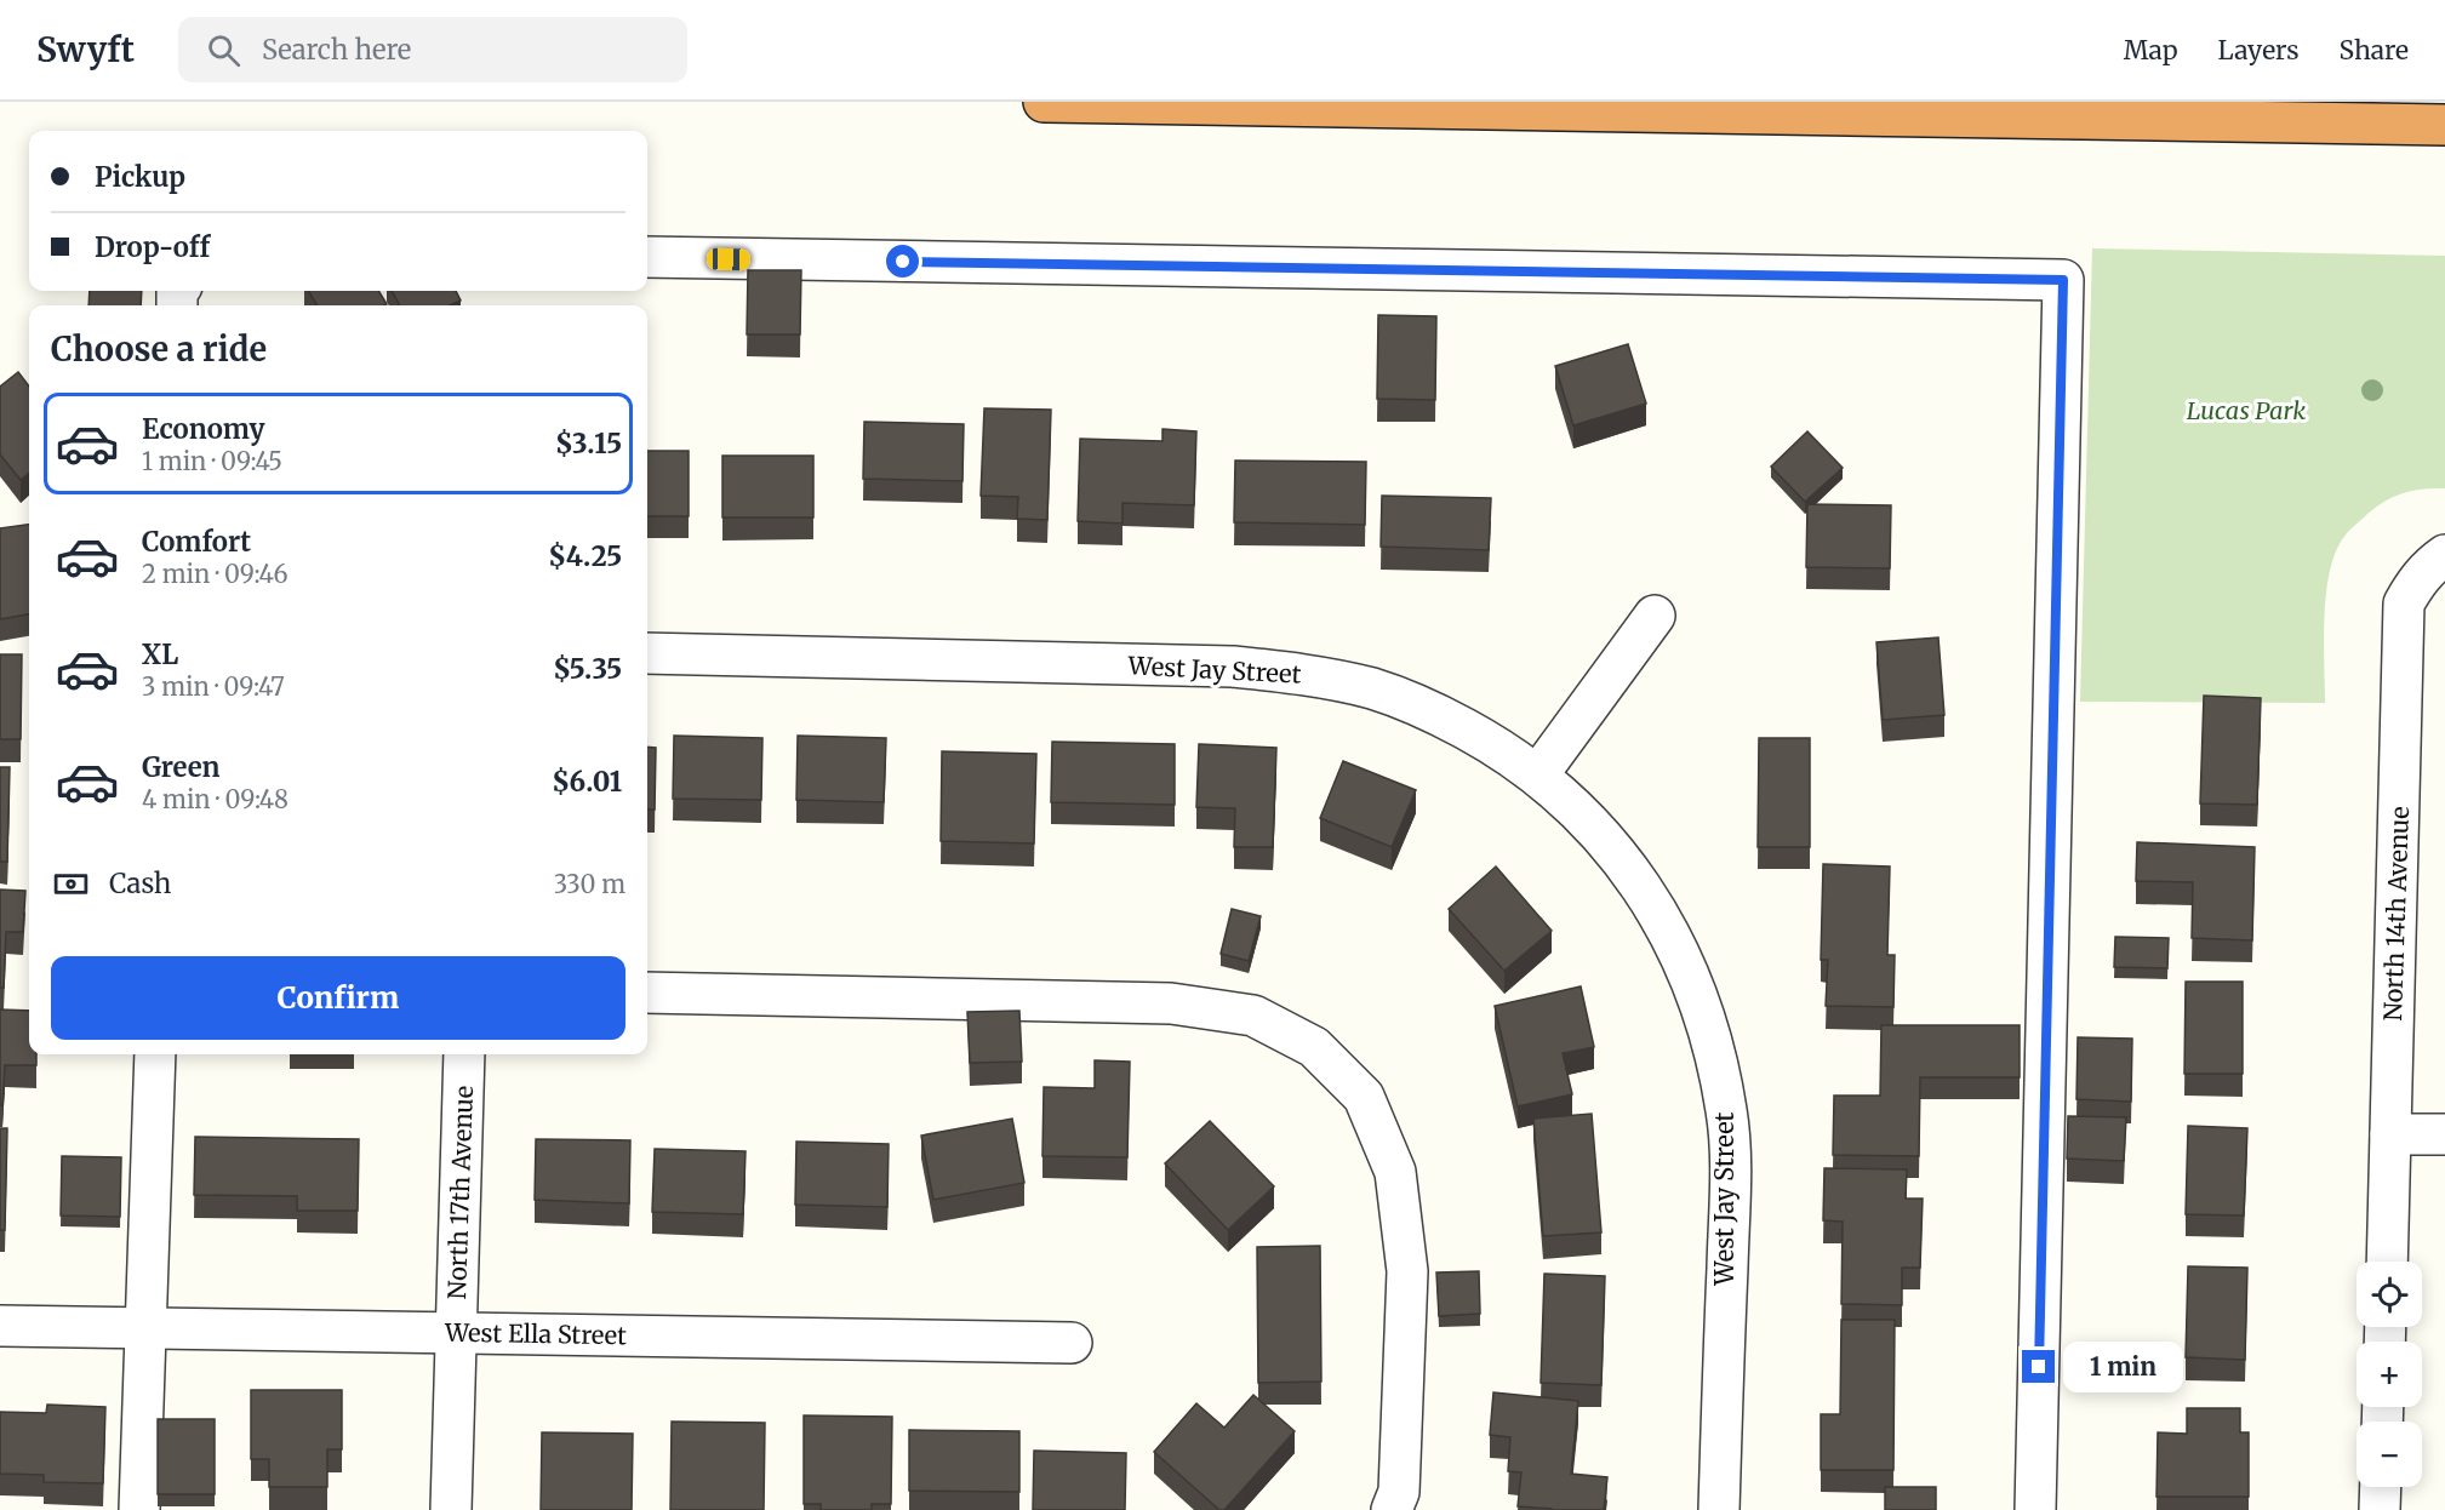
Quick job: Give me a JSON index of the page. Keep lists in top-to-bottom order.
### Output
{
  "streets": {
    "street": [
      "West Jay Street",
      "North 14th Avenue",
      "North 17th Avenue",
      "West Ella Street"
    ]
  },
  "crossings": [
    ["North 17th Avenue", "West Ella Street"]
  ],
  "parks": ["Lucas Park"],
  "page": {
    "header": "Swyft",
    "search": "Search here",
    "nav": ["Map", "Layers", "Share"],
    "banner": ["Pickup", "Drop-off"],
    "heading": "Choose a ride",
    "list": [
      {
        "name": "Economy",
        "note": "1 min · 09:45",
        "value": "$3.15"
      },
      {
        "name": "Comfort",
        "note": "2 min · 09:46",
        "value": "$4.25"
      },
      {
        "name": "XL",
        "note": "3 min · 09:47",
        "value": "$5.35"
      },
      {
        "name": "Green",
        "note": "4 min · 09:48",
        "value": "$6.01"
      }
    ],
    "pay": ["Cash", "330 m"],
    "buttons": "Confirm",
    "map_buttons": ["+", "−"],
    "bubble": "1 min"
  }
}
